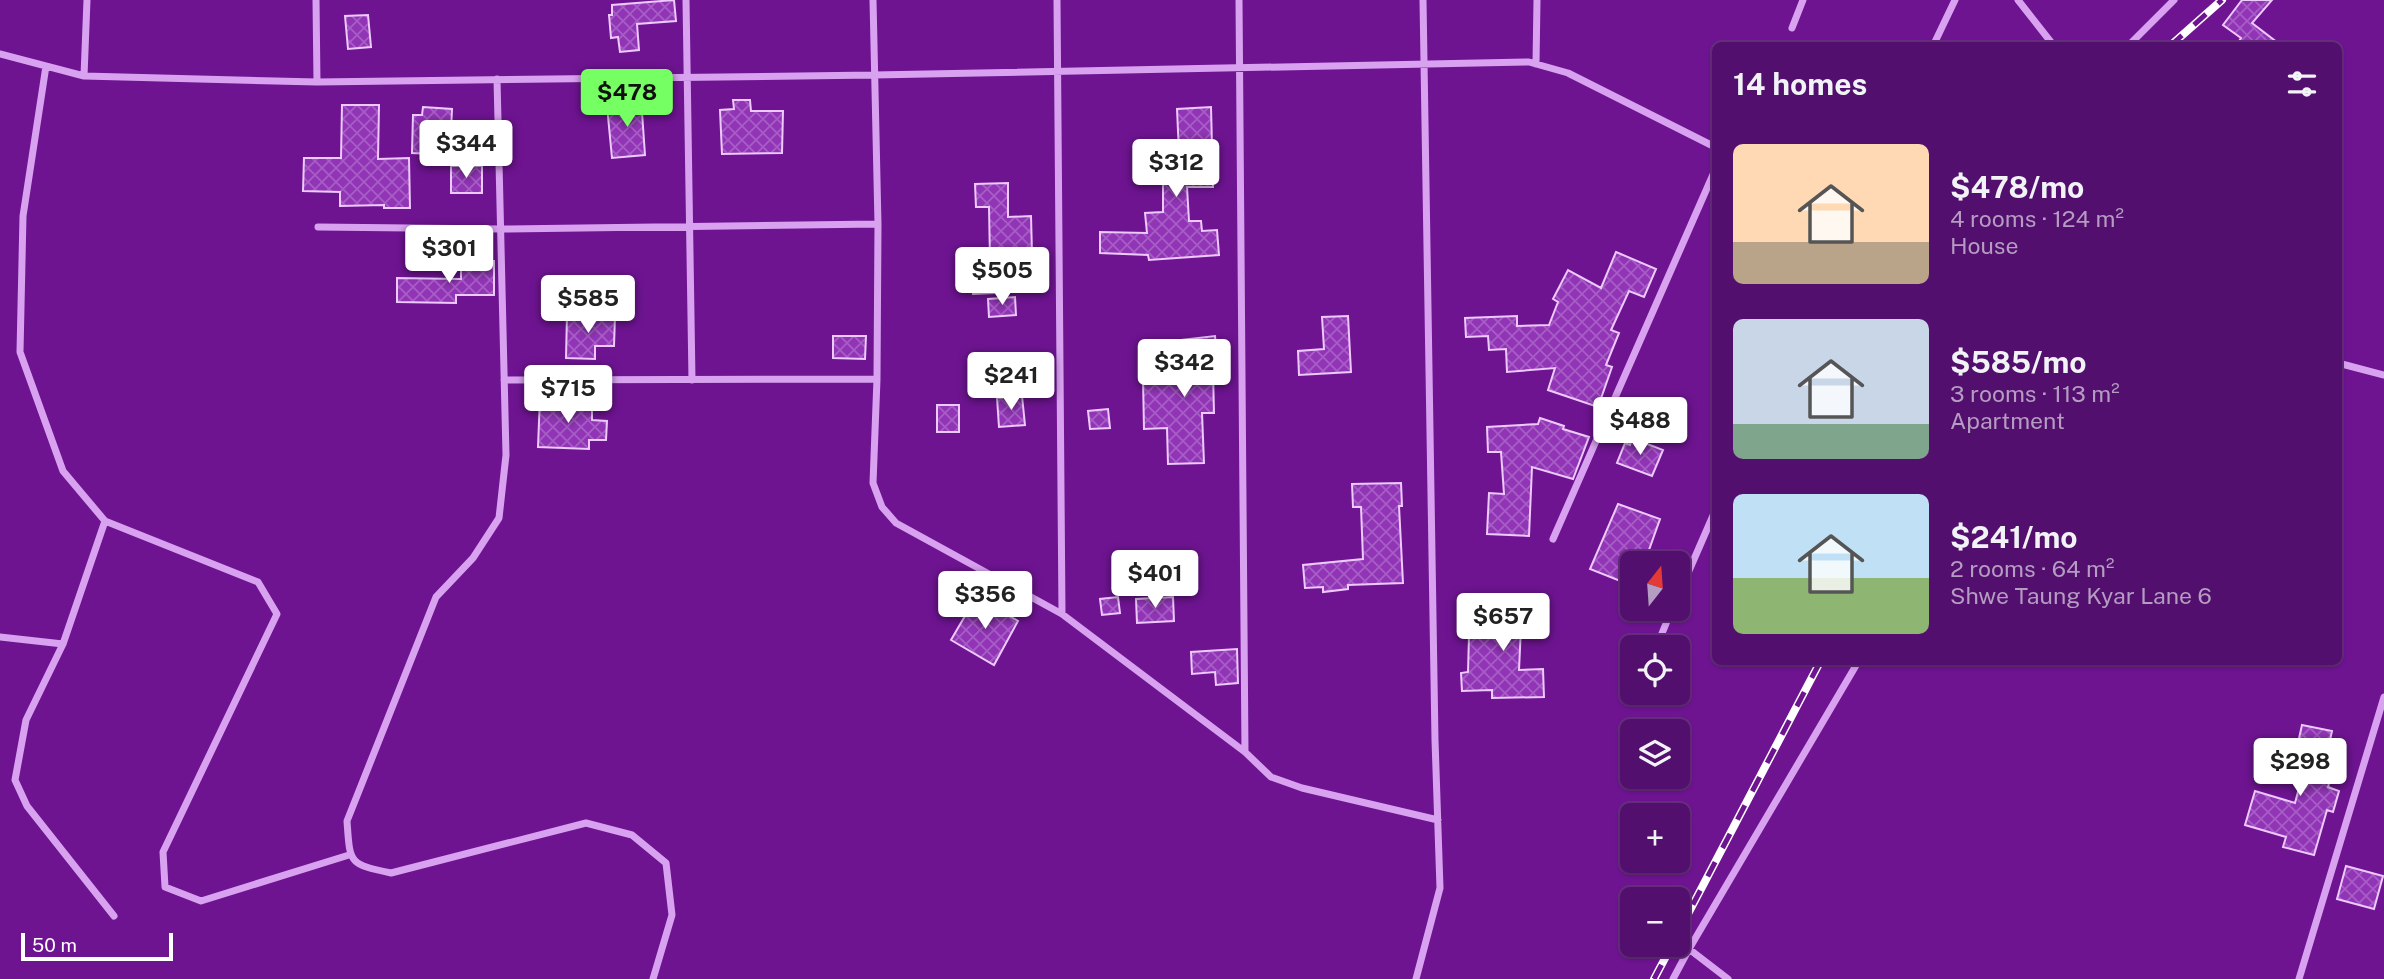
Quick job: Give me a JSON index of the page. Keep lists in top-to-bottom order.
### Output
{
  "scale_bar": "50 m",
  "north": "top",
  "page": {
    "heading": "14 homes",
    "price": [
      "$478",
      "$344",
      "$312",
      "$301",
      "$505",
      "$585",
      "$342",
      "$241",
      "$715",
      "$488",
      "$401",
      "$356",
      "$657",
      "$298"
    ],
    "list": [
      {
        "name": "$478/mo",
        "note": "4 rooms · 124 m² · House"
      },
      {
        "name": "$585/mo",
        "note": "3 rooms · 113 m² · Apartment"
      },
      {
        "name": "$241/mo",
        "note": "2 rooms · 64 m² · Shwe Taung Kyar Lane 6"
      }
    ],
    "map_buttons": ["+", "−"],
    "scale": "50 m"
  }
}
